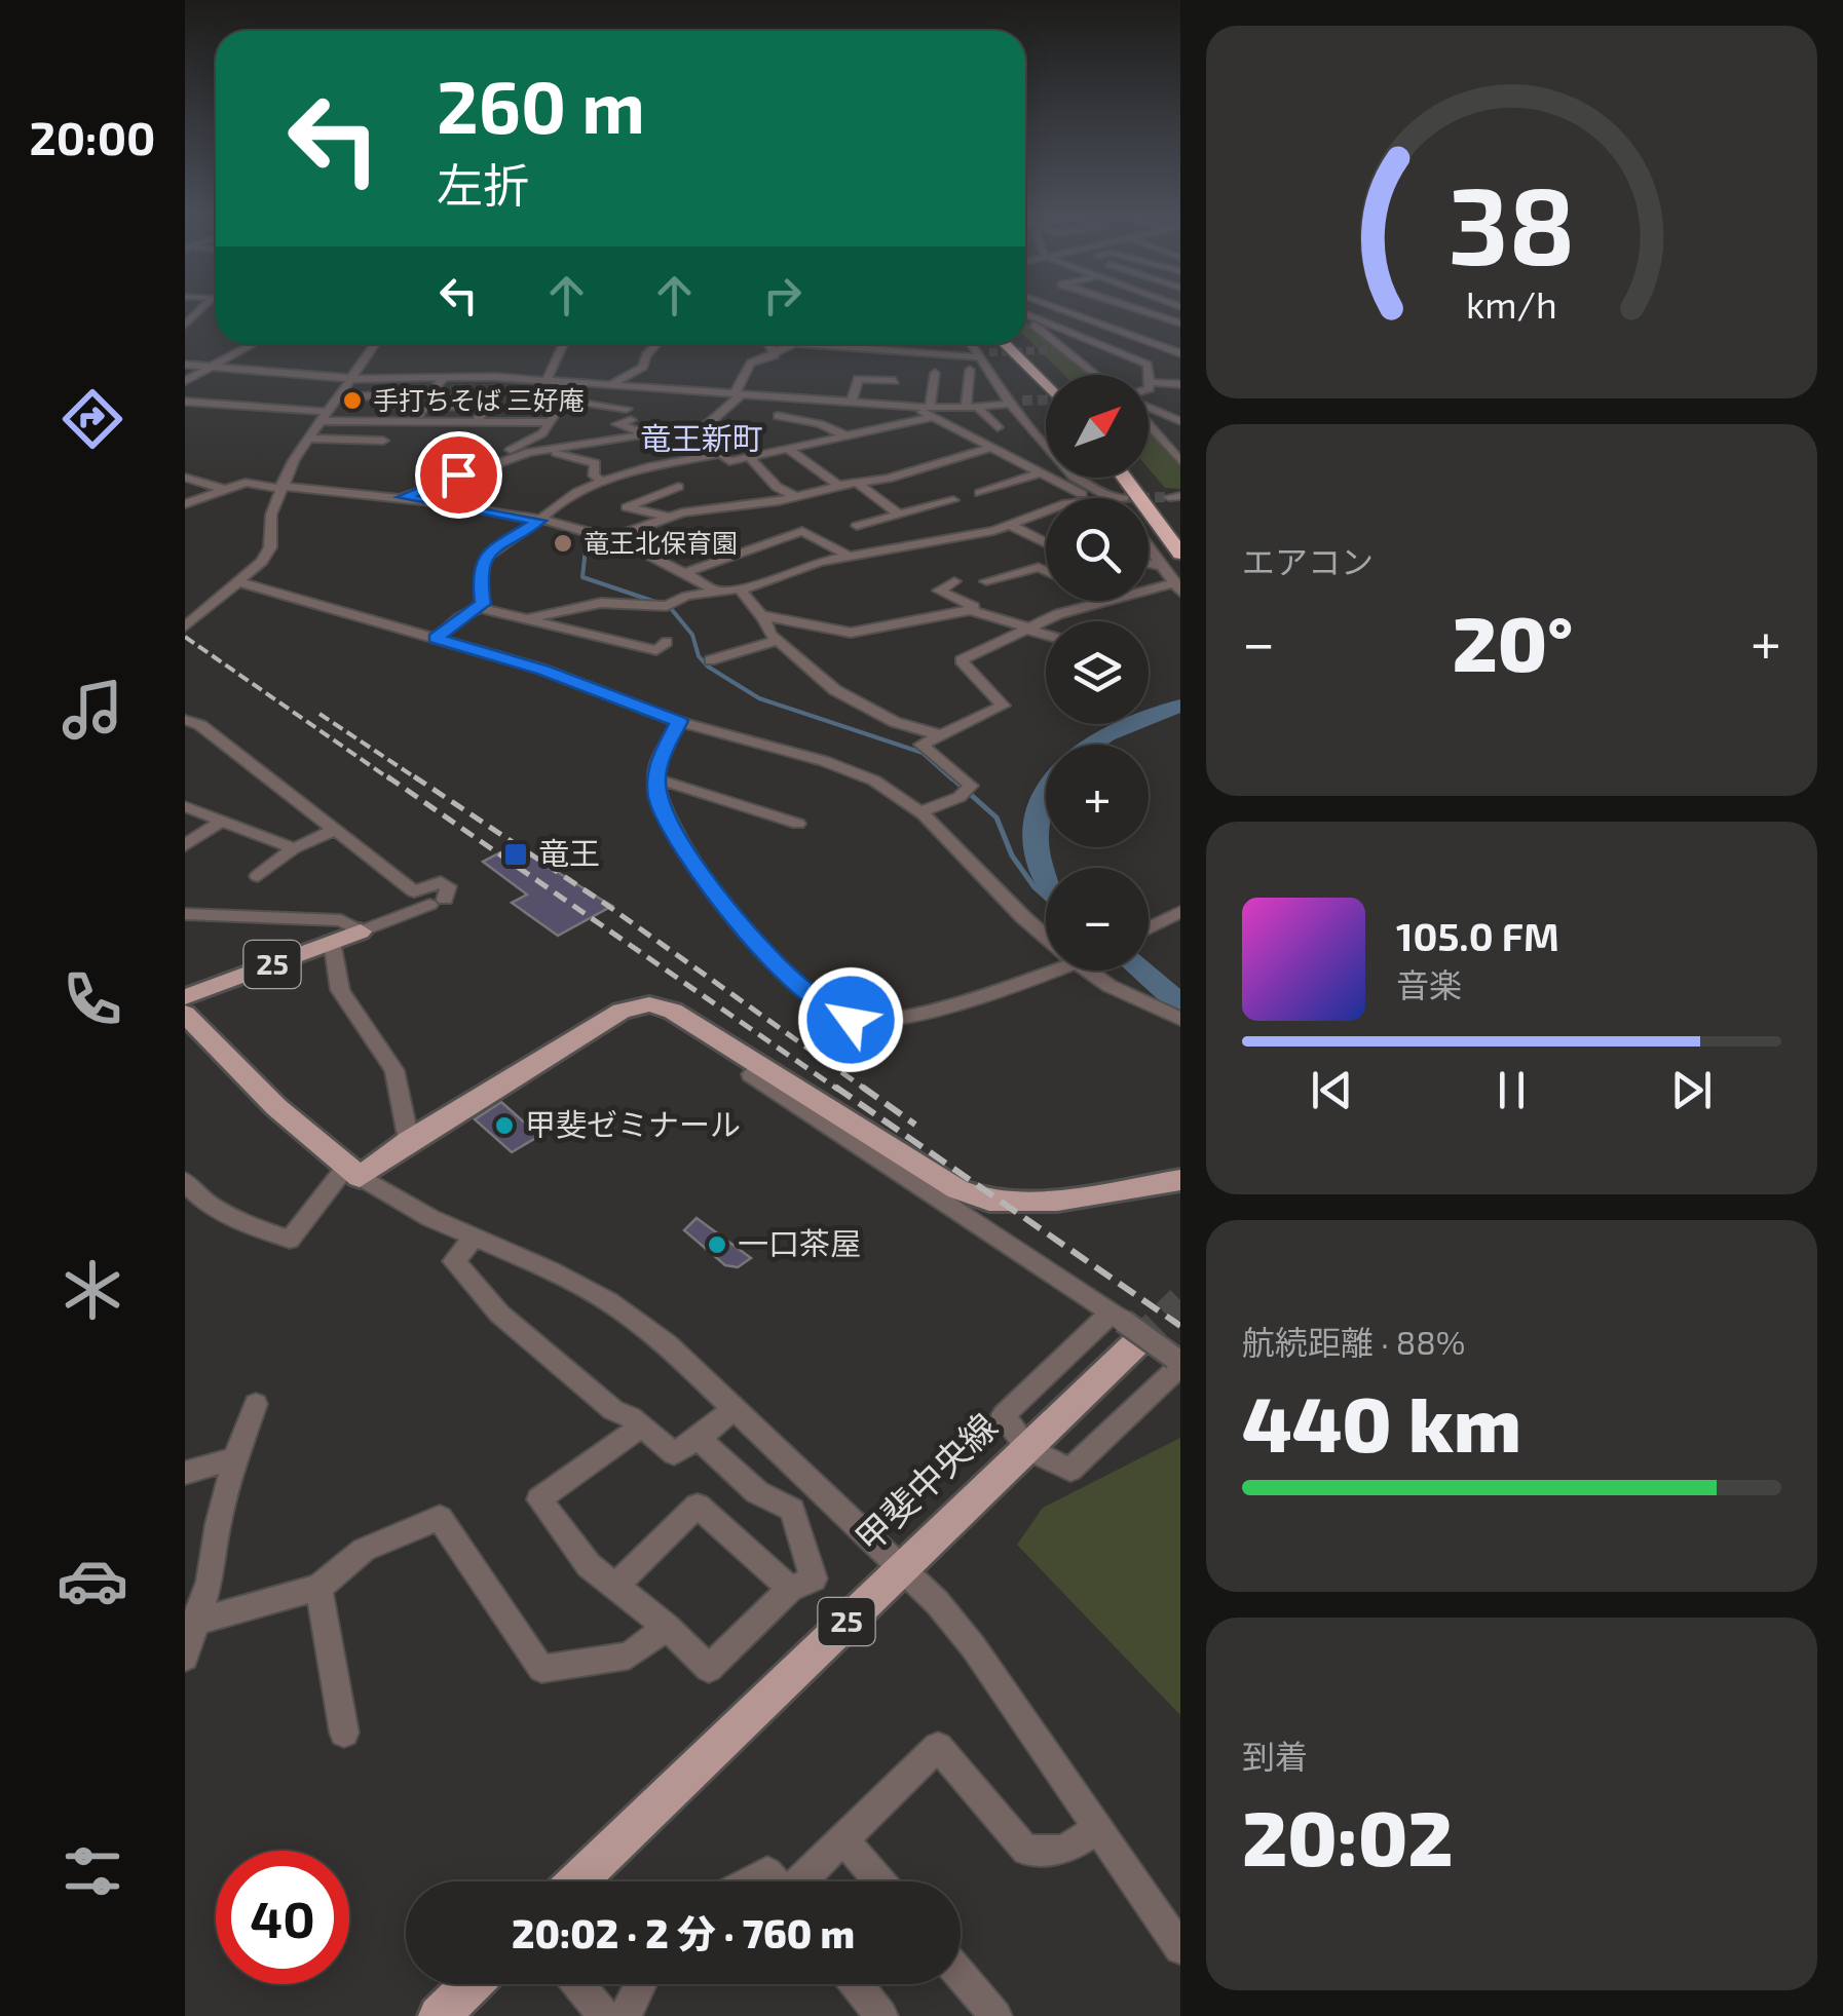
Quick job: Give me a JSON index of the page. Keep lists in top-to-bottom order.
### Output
{
  "streets": {
    "main road": ["25", "甲斐中央線"]
  },
  "districts": ["竜王新町"],
  "places": {
    "other": [
      "手打ちそば 三好庵",
      "竜王北保育園",
      "甲斐ゼミナール",
      "一口茶屋"
    ],
    "transit": ["竜王"]
  },
  "north": "top right",
  "page": {
    "tabs": "20:00",
    "turn": ["260 m", "左折"],
    "map_buttons": ["+", "−"],
    "tile": [
      "エアコン",
      ["航続距離 · 88%", "440 km"],
      ["到着", "20:02"]
    ],
    "heat": ["−", "20°", "+"],
    "song": ["105.0 FM", "音楽"],
    "limit": "40",
    "trip": "20:02 · 2 分 · 760 m",
    "gauge": ["38", "km/h"]
  }
}
